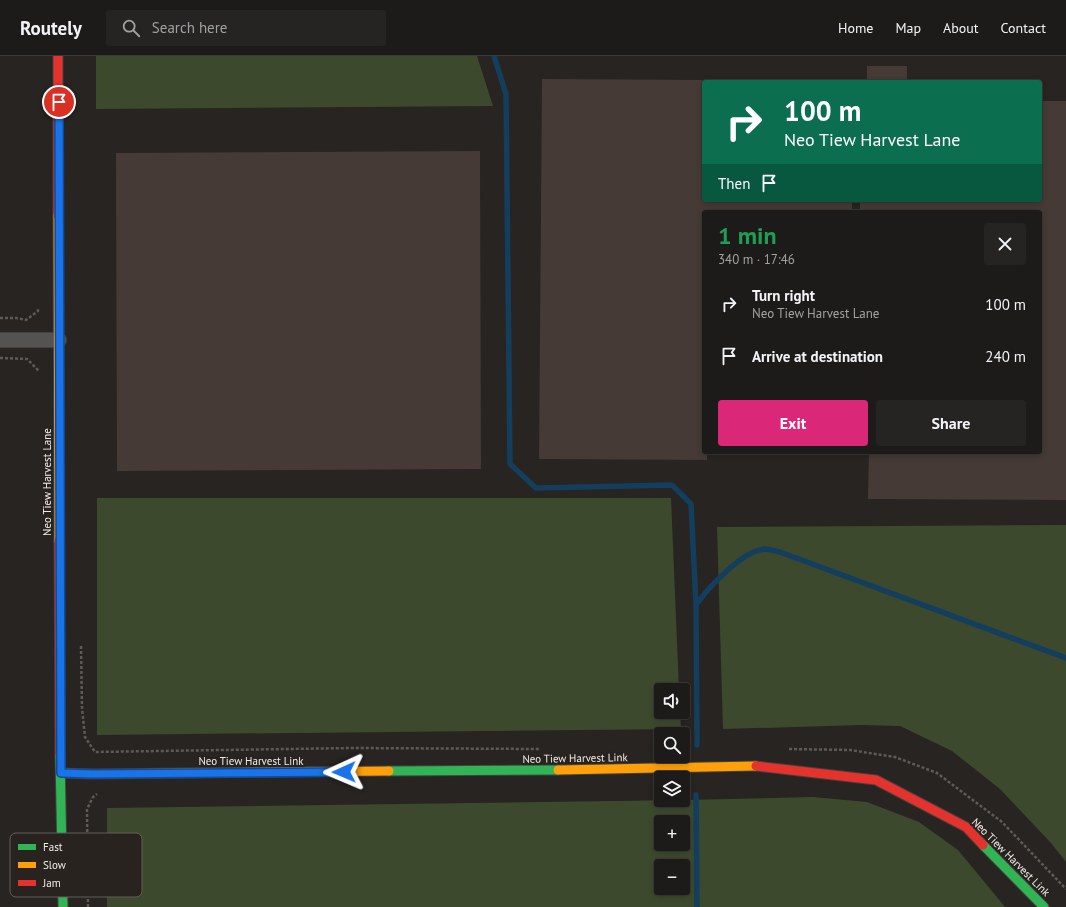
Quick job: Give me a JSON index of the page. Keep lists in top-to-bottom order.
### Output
{
  "streets": {
    "street": ["Neo Tiew Harvest Lane", "Neo Tiew Harvest Link"]
  },
  "crossings": [
    ["Neo Tiew Harvest Lane", "Neo Tiew Harvest Link"]
  ],
  "legend": ["Fast", "Slow", "Jam"],
  "page": {
    "header": "Routely",
    "search": "Search here",
    "nav": [
      "Home",
      "Map",
      "About",
      "Contact"
    ],
    "turn": ["100 m", "Neo Tiew Harvest Lane"],
    "then": "Then",
    "heading": ["1 min", "340 m · 17:46"],
    "list": [
      {
        "name": "Turn right",
        "note": "Neo Tiew Harvest Lane",
        "value": "100 m"
      },
      {
        "name": "Arrive at destination",
        "value": "240 m"
      }
    ],
    "buttons": ["Exit", "Share"],
    "map_buttons": ["+", "−"]
  }
}
